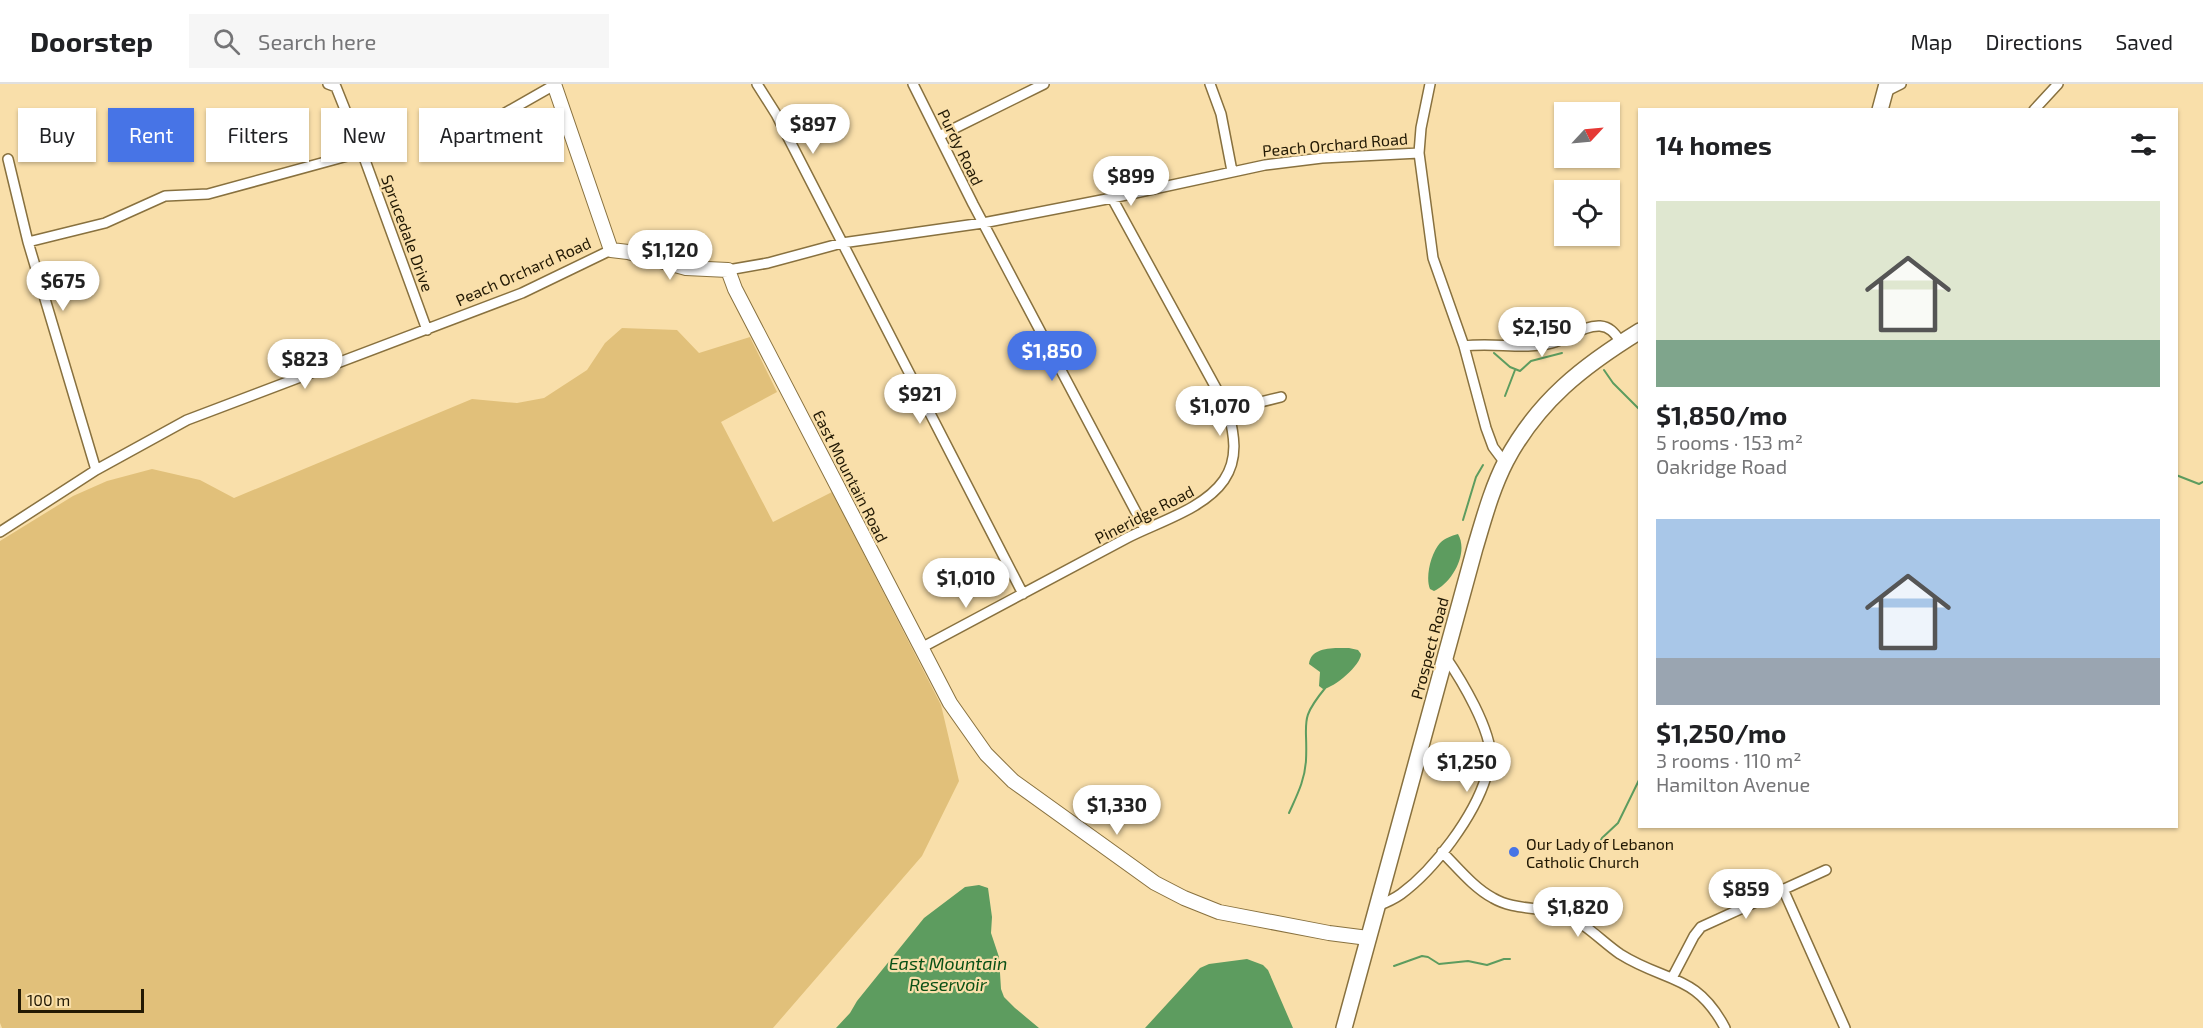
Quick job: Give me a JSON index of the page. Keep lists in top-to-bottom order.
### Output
{
  "streets": {
    "main road": ["Prospect Road"],
    "street": [
      "Peach Orchard Road",
      "Purdy Road",
      "Sprucedale Drive",
      "East Mountain Road",
      "Pineridge Road"
    ]
  },
  "crossings": [
    ["Peach Orchard Road", "Purdy Road"],
    ["Peach Orchard Road", "Sprucedale Drive"],
    ["Peach Orchard Road", "East Mountain Road"],
    ["Peach Orchard Road", "Pineridge Road"],
    ["Purdy Road", "Pineridge Road"],
    ["East Mountain Road", "Pineridge Road"],
    ["East Mountain Road", "Prospect Road"]
  ],
  "water": ["East Mountain Reservoir"],
  "places": ["Our Lady of Lebanon Catholic Church"],
  "scale_bar": "100 m",
  "north": "top right",
  "page": {
    "header": "Doorstep",
    "search": "Search here",
    "nav": ["Map", "Directions", "Saved"],
    "price": [
      "$897",
      "$899",
      "$1,120",
      "$675",
      "$2,150",
      "$1,850",
      "$823",
      "$921",
      "$1,070",
      "$1,010",
      "$1,250",
      "$1,330",
      "$859",
      "$1,820"
    ],
    "chip": [
      "Buy",
      "Rent",
      "Filters",
      "New",
      "Apartment"
    ],
    "heading": "14 homes",
    "list": [
      {
        "name": "$1,850/mo",
        "note": "5 rooms · 153 m² · Oakridge Road"
      },
      {
        "name": "$1,250/mo",
        "note": "3 rooms · 110 m² · Hamilton Avenue"
      }
    ],
    "scale": "100 m"
  }
}
